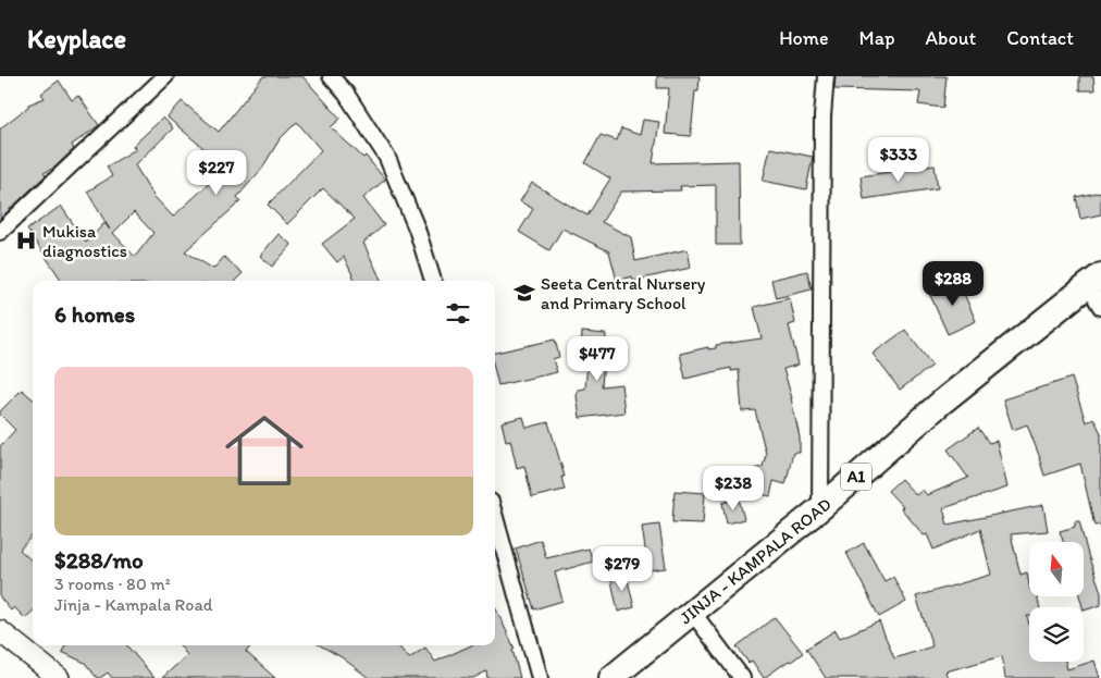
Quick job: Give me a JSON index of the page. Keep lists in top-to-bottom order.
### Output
{
  "streets": {
    "highway": ["A1", "JINJA - KAMPALA ROAD"]
  },
  "places": {
    "hospital": ["Mukisa diagnostics"],
    "school or university": ["Seeta Central Nursery and Primary School"]
  },
  "north": "top",
  "page": {
    "header": "Keyplace",
    "nav": [
      "Home",
      "Map",
      "About",
      "Contact"
    ],
    "price": [
      "$333",
      "$227",
      "$288",
      "$477",
      "$238",
      "$279"
    ],
    "heading": "6 homes",
    "list": [
      {
        "name": "$288/mo",
        "note": "3 rooms · 80 m² · Jinja - Kampala Road"
      }
    ]
  }
}
